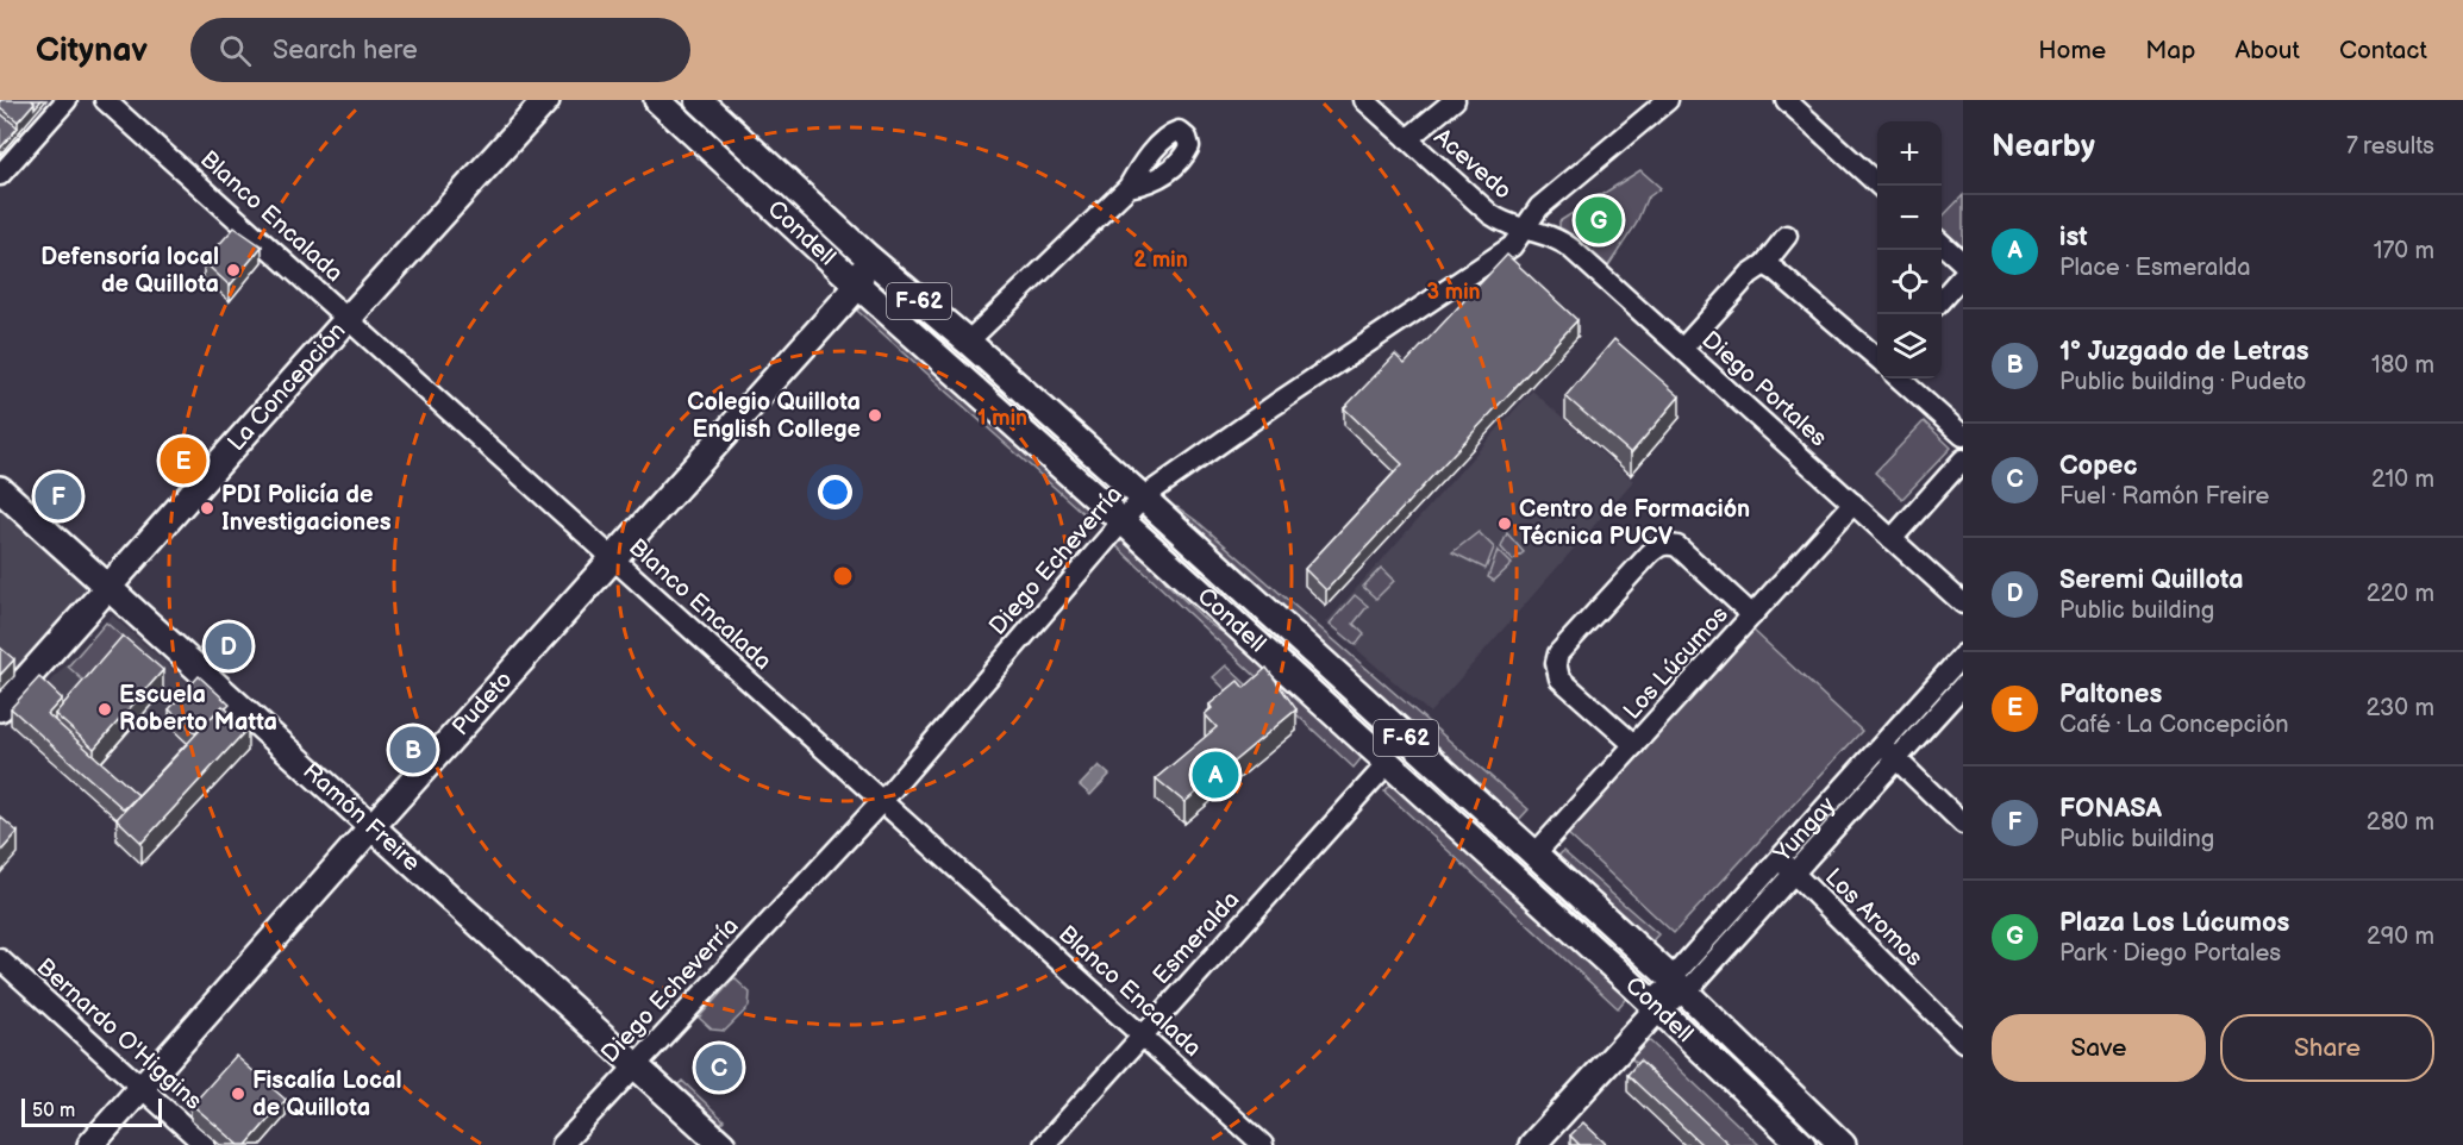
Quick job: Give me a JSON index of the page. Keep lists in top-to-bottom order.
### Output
{
  "streets": {
    "main road": [
      "Condell",
      "F-62",
      "La Concepción",
      "Pudeto",
      "Ramón Freire",
      "Yungay"
    ],
    "street": [
      "Acevedo",
      "Blanco Encalada",
      "Diego Portales",
      "Diego Echeverría",
      "Los Lúcumos",
      "Los Aromos",
      "Esmeralda",
      "Bernardo O'Higgins"
    ]
  },
  "crossings": [
    ["Acevedo", "Diego Portales"],
    ["Acevedo", "Diego Echeverría"],
    ["Blanco Encalada", "La Concepción"],
    ["Blanco Encalada", "Diego Echeverría"],
    ["Blanco Encalada", "Pudeto"],
    ["Blanco Encalada", "Esmeralda"],
    ["Condell", "Diego Echeverría"],
    ["Condell", "Los Lúcumos"],
    ["Condell", "Pudeto"],
    ["Condell", "Yungay"],
    ["Condell", "Esmeralda"],
    ["La Concepción", "Ramón Freire"],
    ["Diego Portales", "Diego Echeverría"],
    ["Diego Portales", "Los Lúcumos"],
    ["Diego Echeverría", "Ramón Freire"],
    ["Pudeto", "Ramón Freire"],
    ["Pudeto", "Bernardo O'Higgins"],
    ["Yungay", "Los Aromos"]
  ],
  "places": [
    "Defensoría local de Quillota",
    "Colegio Quillota English College",
    "PDI Policía de Investigaciones",
    "Centro de Formación Técnica PUCV",
    "Escuela Roberto Matta",
    "Fiscalía Local de Quillota"
  ],
  "scale_bar": "50 m",
  "page": {
    "header": "Citynav",
    "search": "Search here",
    "nav": [
      "Home",
      "Map",
      "About",
      "Contact"
    ],
    "heading": ["Nearby", "7 results"],
    "map_buttons": ["+", "−"],
    "list": [
      {
        "mark": "A",
        "name": "ist",
        "note": "Place · Esmeralda",
        "value": "170 m"
      },
      {
        "mark": "B",
        "name": "1º Juzgado de Letras",
        "note": "Public building · Pudeto",
        "value": "180 m"
      },
      {
        "mark": "C",
        "name": "Copec",
        "note": "Fuel · Ramón Freire",
        "value": "210 m"
      },
      {
        "mark": "D",
        "name": "Seremi Quillota",
        "note": "Public building",
        "value": "220 m"
      },
      {
        "mark": "E",
        "name": "Paltones",
        "note": "Café · La Concepción",
        "value": "230 m"
      },
      {
        "mark": "F",
        "name": "FONASA",
        "note": "Public building",
        "value": "280 m"
      },
      {
        "mark": "G",
        "name": "Plaza Los Lúcumos",
        "note": "Park · Diego Portales",
        "value": "290 m"
      }
    ],
    "pins": [
      "G",
      "E",
      "F",
      "D",
      "B",
      "A",
      "C"
    ],
    "buttons": ["Save", "Share"],
    "scale": "50 m"
  },
  "rings": ["2 min", "3 min", "1 min"]
}
